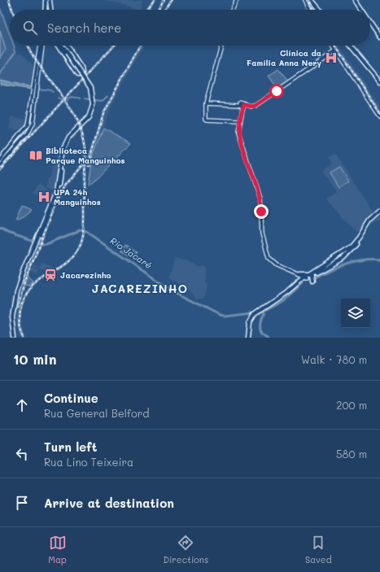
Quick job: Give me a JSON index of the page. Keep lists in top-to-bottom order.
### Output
{
  "districts": ["JACAREZINHO"],
  "water": ["Rio Jacaré"],
  "places": {
    "hospital": ["Clínica da Família Anna Nery", "UPA 24h Manguinhos"],
    "library": ["Biblioteca Parque Manguinhos"],
    "station": ["Jacarezinho"]
  },
  "page": {
    "search": "Search here",
    "heading": ["10 min", "Walk · 780 m"],
    "list": [
      ["Continue", "Rua General Belford", "200 m"],
      ["Turn left", "Rua Lino Teixeira", "580 m"],
      "Arrive at destination"
    ],
    "nav": ["Map", "Directions", "Saved"]
  }
}
